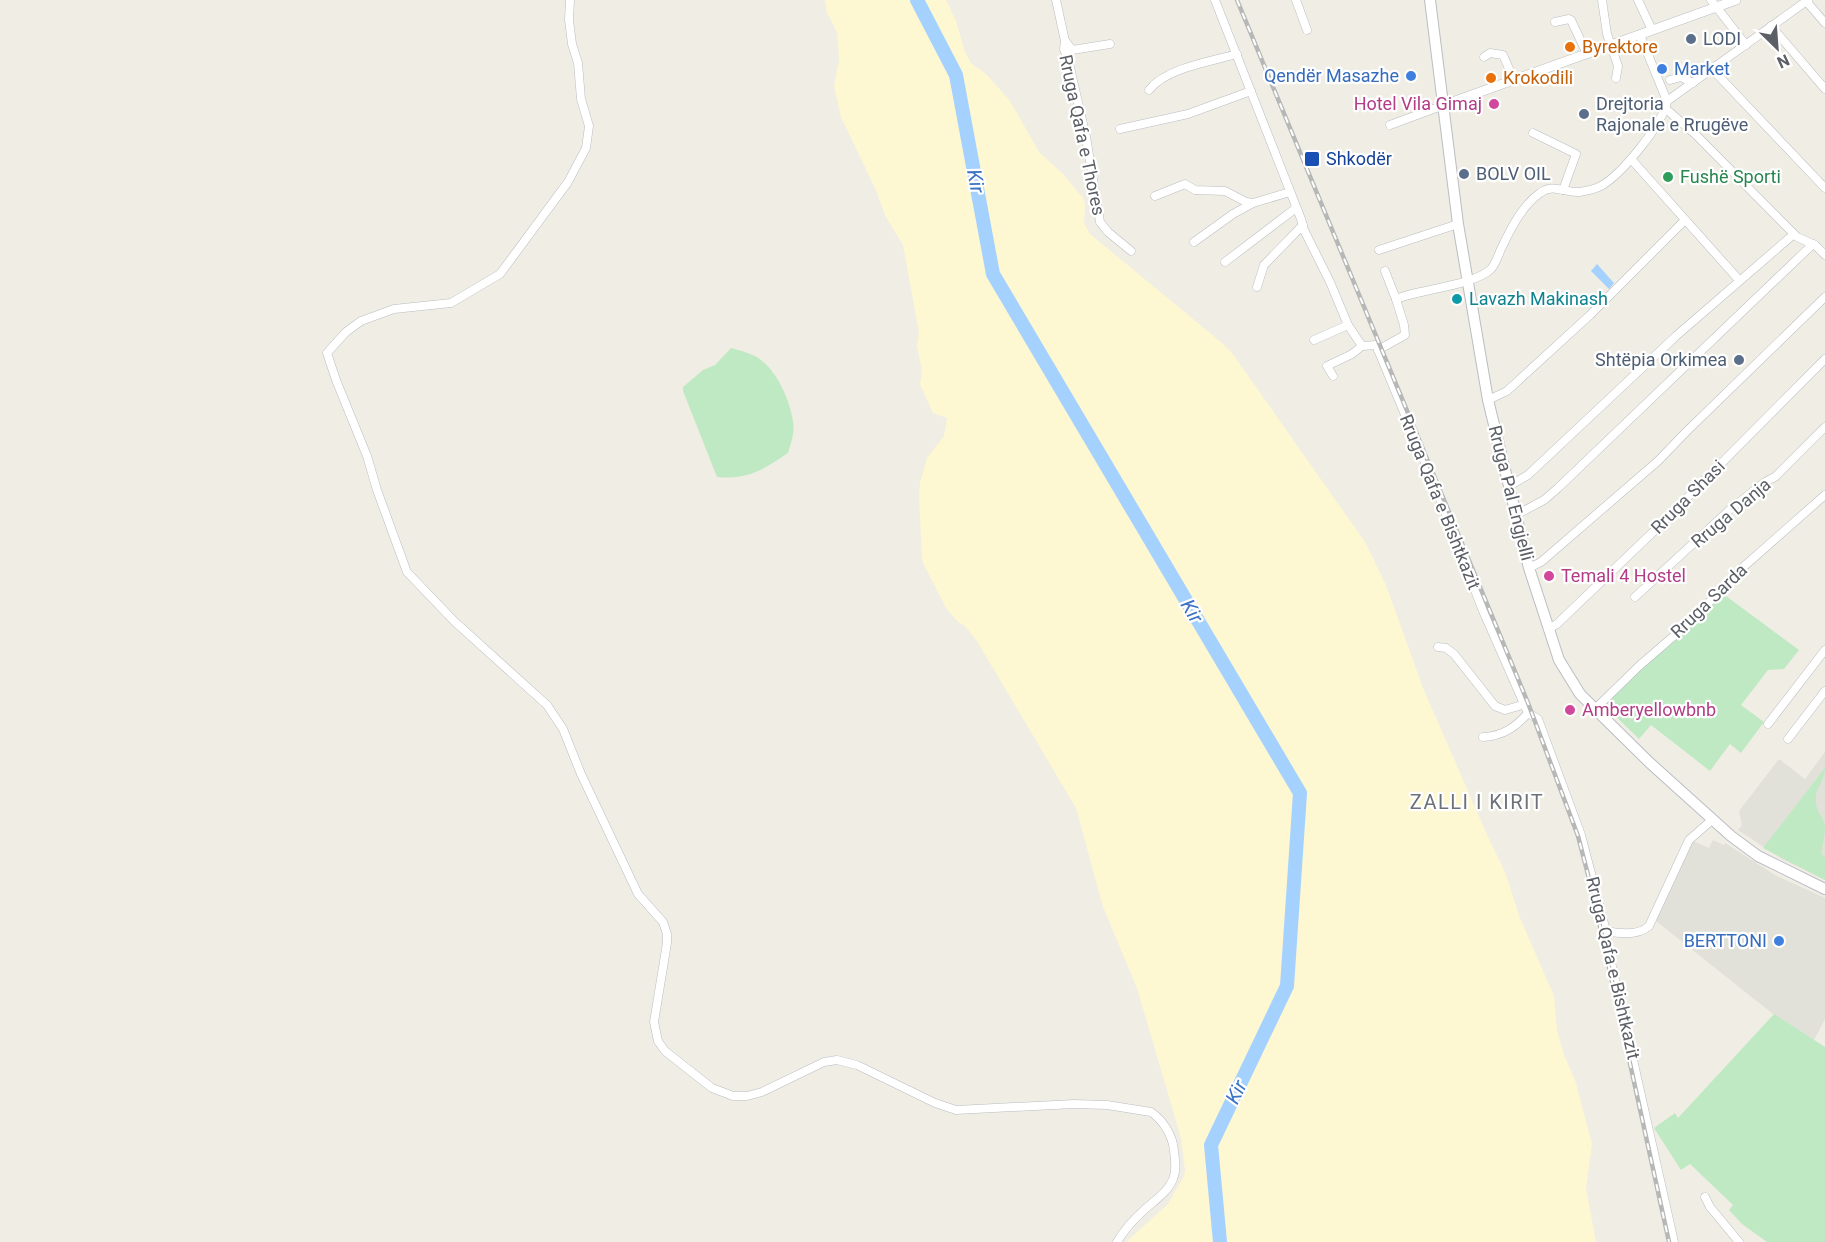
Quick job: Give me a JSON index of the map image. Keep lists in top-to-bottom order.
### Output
{
  "streets": {
    "main road": ["Rruga Pal Engjelli"],
    "street": [
      "Rruga Qafa e Thores",
      "Rruga Shasi",
      "Rruga Qafa e Bishtkazit",
      "Rruga Danja",
      "Rruga Sarda"
    ]
  },
  "crossings": [
    ["Rruga Pal Engjelli", "Rruga Shasi"],
    ["Rruga Pal Engjelli", "Rruga Sarda"]
  ],
  "districts": ["ZALLI I KIRIT"],
  "water": ["Kir"],
  "places": {
    "other": [
      "LODI",
      "Byrektore",
      "Market",
      "Qendër Masazhe",
      "Krokodili",
      "Hotel Vila Gimaj",
      "Drejtoria Rajonale e Rrugëve",
      "BOLV OIL",
      "Fushë Sporti",
      "Lavazh Makinash",
      "Shtëpia Orkimea",
      "Temali 4 Hostel",
      "Amberyellowbnb",
      "BERTTONI"
    ],
    "transit": ["Shkodër"]
  },
  "north": "bottom right"
}
